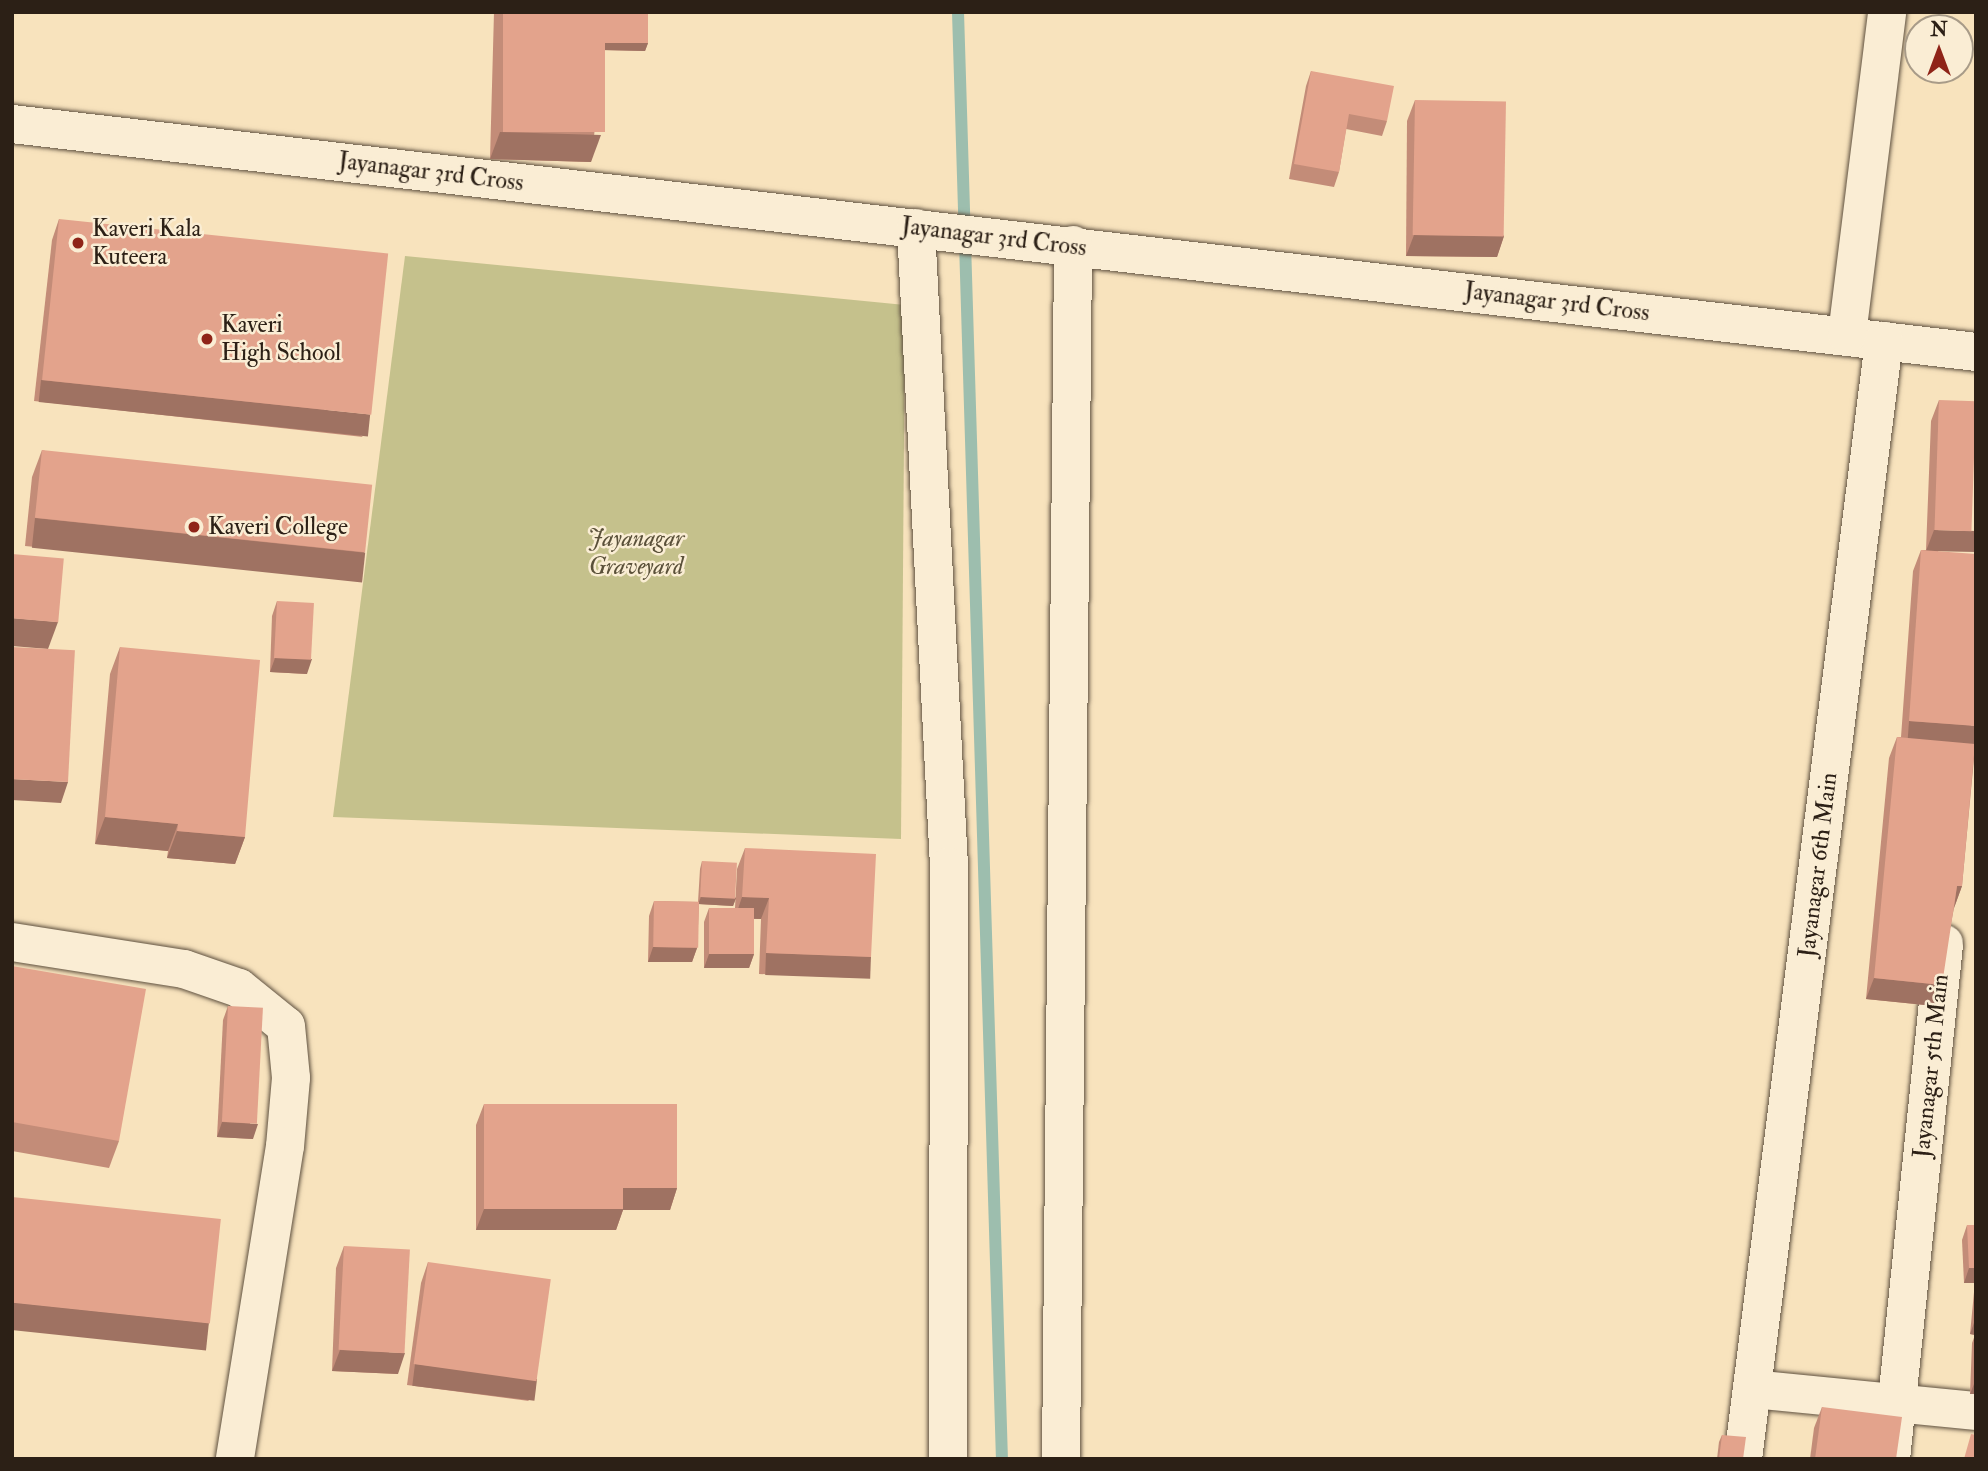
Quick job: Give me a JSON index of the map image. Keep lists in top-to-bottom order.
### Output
{
  "streets": {
    "street": ["Jayanagar 3rd Cross", "Jayanagar 6th Main", "Jayanagar 5th Main"]
  },
  "crossings": [
    ["Jayanagar 3rd Cross", "Jayanagar 6th Main"]
  ],
  "parks": ["Jayanagar Graveyard"],
  "places": ["Kaveri Kala Kuteera", "Kaveri High School", "Kaveri College"],
  "north": "top"
}
